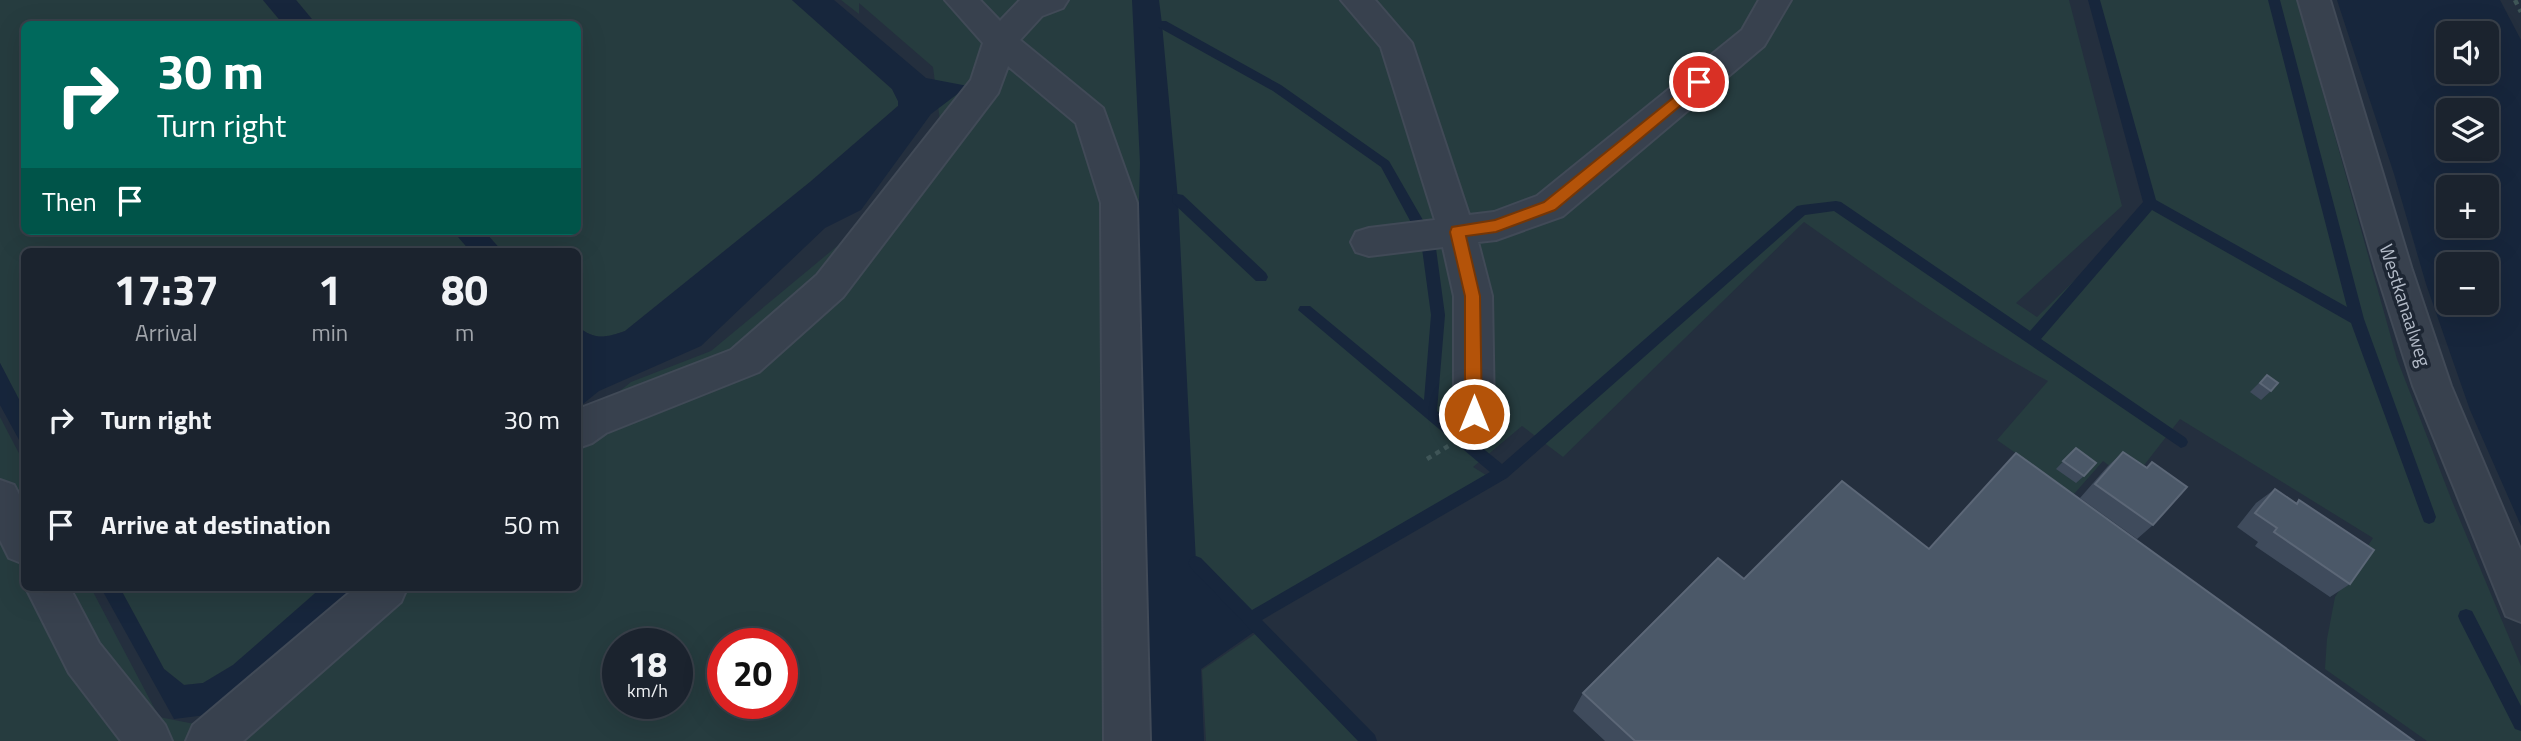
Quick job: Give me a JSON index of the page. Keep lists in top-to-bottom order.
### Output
{
  "streets": {
    "street": ["Westkanaalweg"]
  },
  "page": {
    "map_buttons": ["+", "−"],
    "turn": ["30 m", "Turn right"],
    "then": "Then",
    "eta": [
      "17:37",
      "Arrival",
      "1",
      "min",
      "80",
      "m"
    ],
    "list": [
      {
        "name": "Turn right",
        "value": "30 m"
      },
      {
        "name": "Arrive at destination",
        "value": "50 m"
      }
    ],
    "speed": "18 km/h",
    "limit": "20"
  }
}
